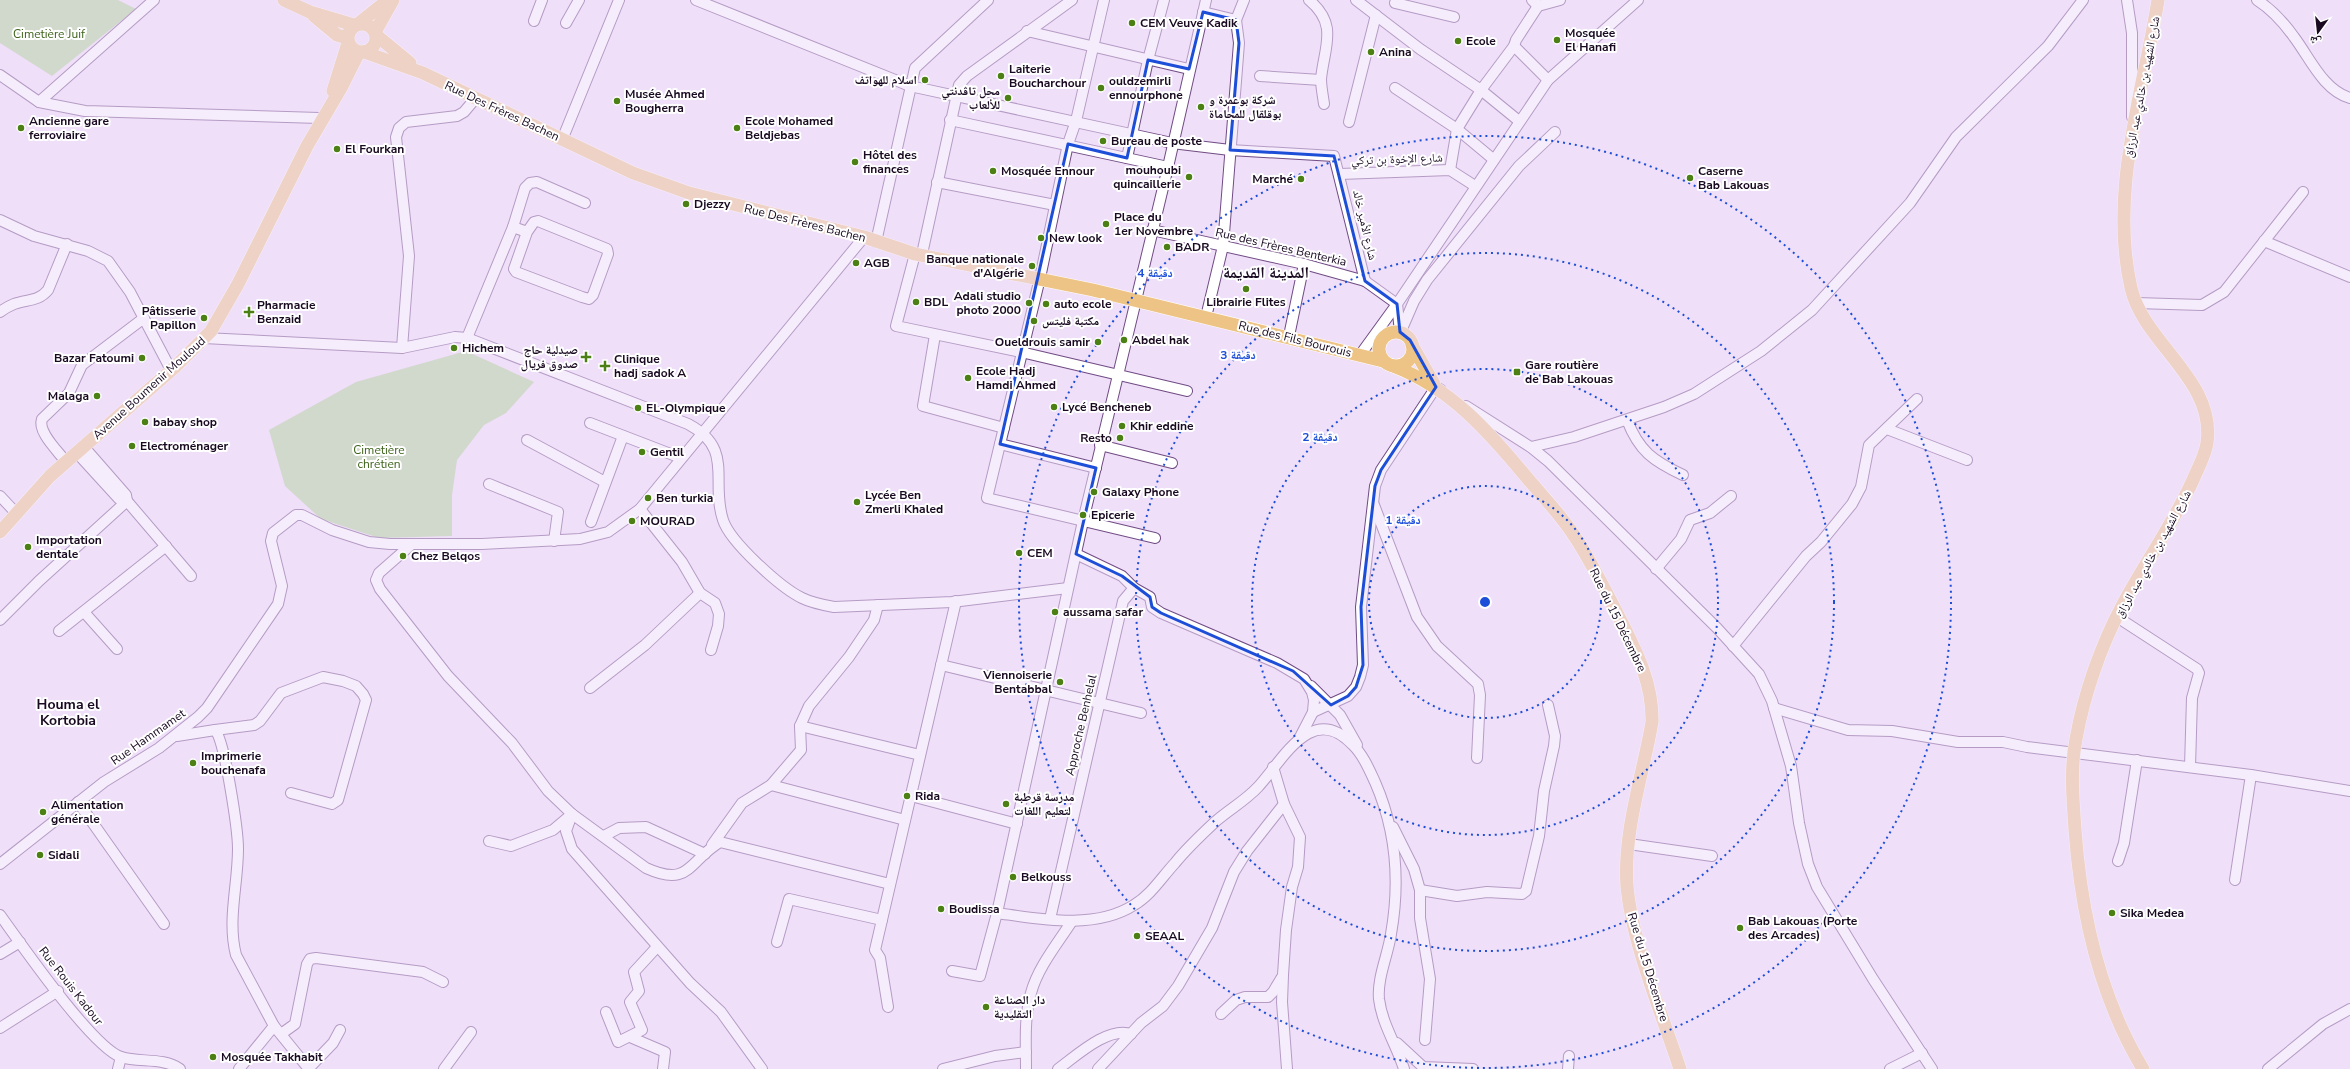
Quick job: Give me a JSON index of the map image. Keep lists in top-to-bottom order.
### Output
{
  "streets": {
    "main road": [
      "شارع الشهيد بن خالدي عبد الرزاق",
      "Rue Des Frères Bachen",
      "Rue des Fils Bourouis",
      "Avenue Boumenir Mouloud",
      "Rue du 15 Décembre"
    ],
    "street": [
      "شارع الإخوة بن تركي",
      "شارع الأمير خالد",
      "Rue des Frères Benterkia",
      "Approche Benhelal",
      "Rue Hammamet",
      "Rue Rouis Kadour"
    ]
  },
  "crossings": [
    ["Rue Des Frères Bachen", "Rue des Fils Bourouis"],
    ["شارع الإخوة بن تركي", "شارع الأمير خالد"],
    ["شارع الأمير خالد", "Rue des Frères Benterkia"],
    ["Rue des Fils Bourouis", "Rue du 15 Décembre"]
  ],
  "districts": ["المدينة القديمة", "Houma el Kortobia"],
  "parks": ["Cimetière Juif", "Cimetière chrétien"],
  "places": {
    "other": [
      "CEM Veuve Kadik",
      "Mosquée El Hanafi",
      "Ecole",
      "Anina",
      "Laiterie Boucharchour",
      "اسلام للهواتف",
      "ouldzemirli ennourphone",
      "محل تاڨدنتي للألعاب",
      "Musée Ahmed Bougherra",
      "شركة بوعمرة و بوقلقال للمحاماة",
      "Ancienne gare ferroviaire",
      "Ecole Mohamed Beldjebas",
      "Bureau de poste",
      "El Fourkan",
      "Hôtel des finances",
      "Mosquée Ennour",
      "mouhoubi quincaillerie",
      "Caserne Bab Lakouas",
      "Marché",
      "Djezzy",
      "Place du 1er Novembre",
      "New look",
      "BADR",
      "AGB",
      "Banque nationale d'Algérie",
      "Librairie Flites",
      "BDL",
      "Adali studio photo 2000",
      "auto ecole",
      "Pâtisserie Papillon",
      "مكتبة فليتس",
      "Abdel hak",
      "Oueldrouis samir",
      "Hichem",
      "Bazar Fatoumi",
      "Ecole Hadj Hamdi Ahmed",
      "Malaga",
      "Lycé Bencheneb",
      "EL-Olympique",
      "babay shop",
      "Khir eddine",
      "Resto",
      "Electroménager",
      "Gentil",
      "Galaxy Phone",
      "Ben turkia",
      "Lycée Ben Zmerli Khaled",
      "Epicerie",
      "MOURAD",
      "Importation dentale",
      "CEM",
      "Chez Belqos",
      "aussama safar",
      "Viennoiserie Bentabbal",
      "Imprimerie bouchenafa",
      "Rida",
      "مدرسة قرطبة لتعليم اللغات",
      "Alimentation générale",
      "Sidali",
      "Belkouss",
      "Boudissa",
      "Sika Medea",
      "Bab Lakouas (Porte des Arcades)",
      "SEAAL",
      "دار الصناعة التقليدية",
      "Mosquée Takhabit"
    ],
    "health": ["Pharmacie Benzaid", "صيدلية حاج صدوق فريال", "Clinique hadj sadok A"],
    "transit": ["Gare routière de Bab Lakouas"]
  },
  "north": "bottom",
  "rings": [
    "4 دقيقة",
    "3 دقيقة",
    "2 دقيقة",
    "1 دقيقة"
  ]
}
